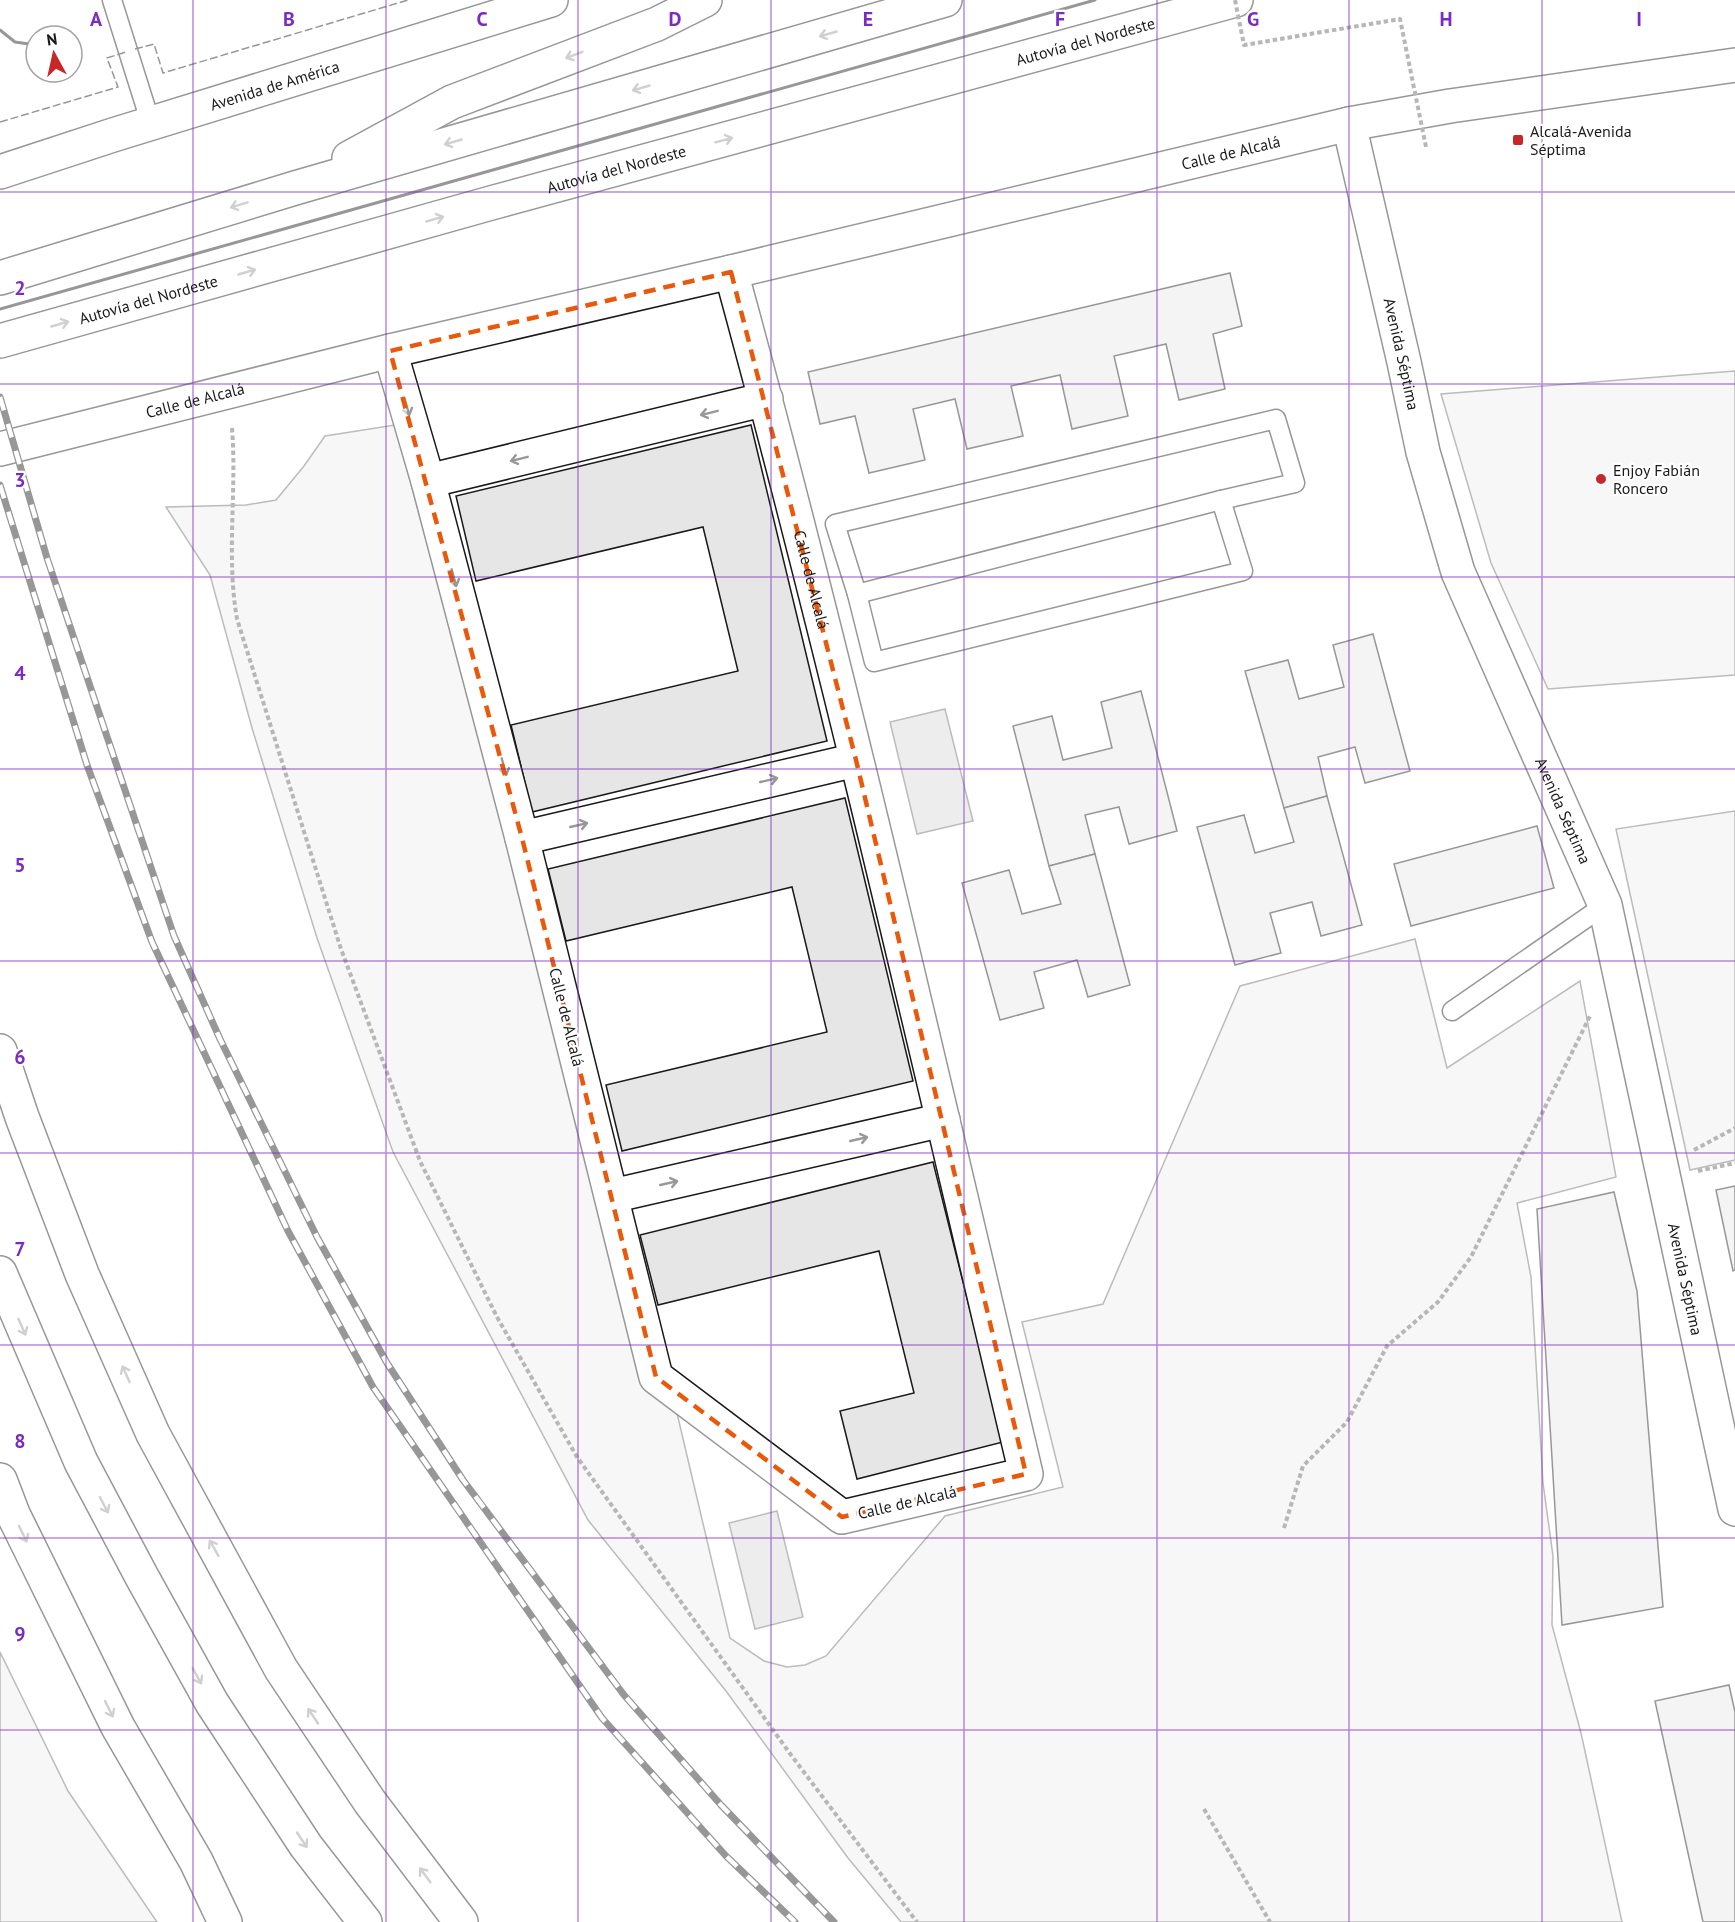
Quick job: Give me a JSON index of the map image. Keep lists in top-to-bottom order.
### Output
{
  "streets": {
    "main road": [
      "Autovía del Nordeste",
      "Avenida de América",
      "Calle de Alcalá",
      "Avenida Séptima"
    ]
  },
  "crossings": [
    ["Calle de Alcalá", "Avenida Séptima"]
  ],
  "places": {
    "transit": ["Alcalá-Avenida Séptima"],
    "other": ["Enjoy Fabián Roncero"]
  },
  "north": "top",
  "grid": {
    "columns": [
      "A",
      "B",
      "C",
      "D",
      "E",
      "F",
      "G",
      "H",
      "I"
    ],
    "rows": [
      "2",
      "3",
      "4",
      "5",
      "6",
      "7",
      "8",
      "9"
    ]
  }
}
